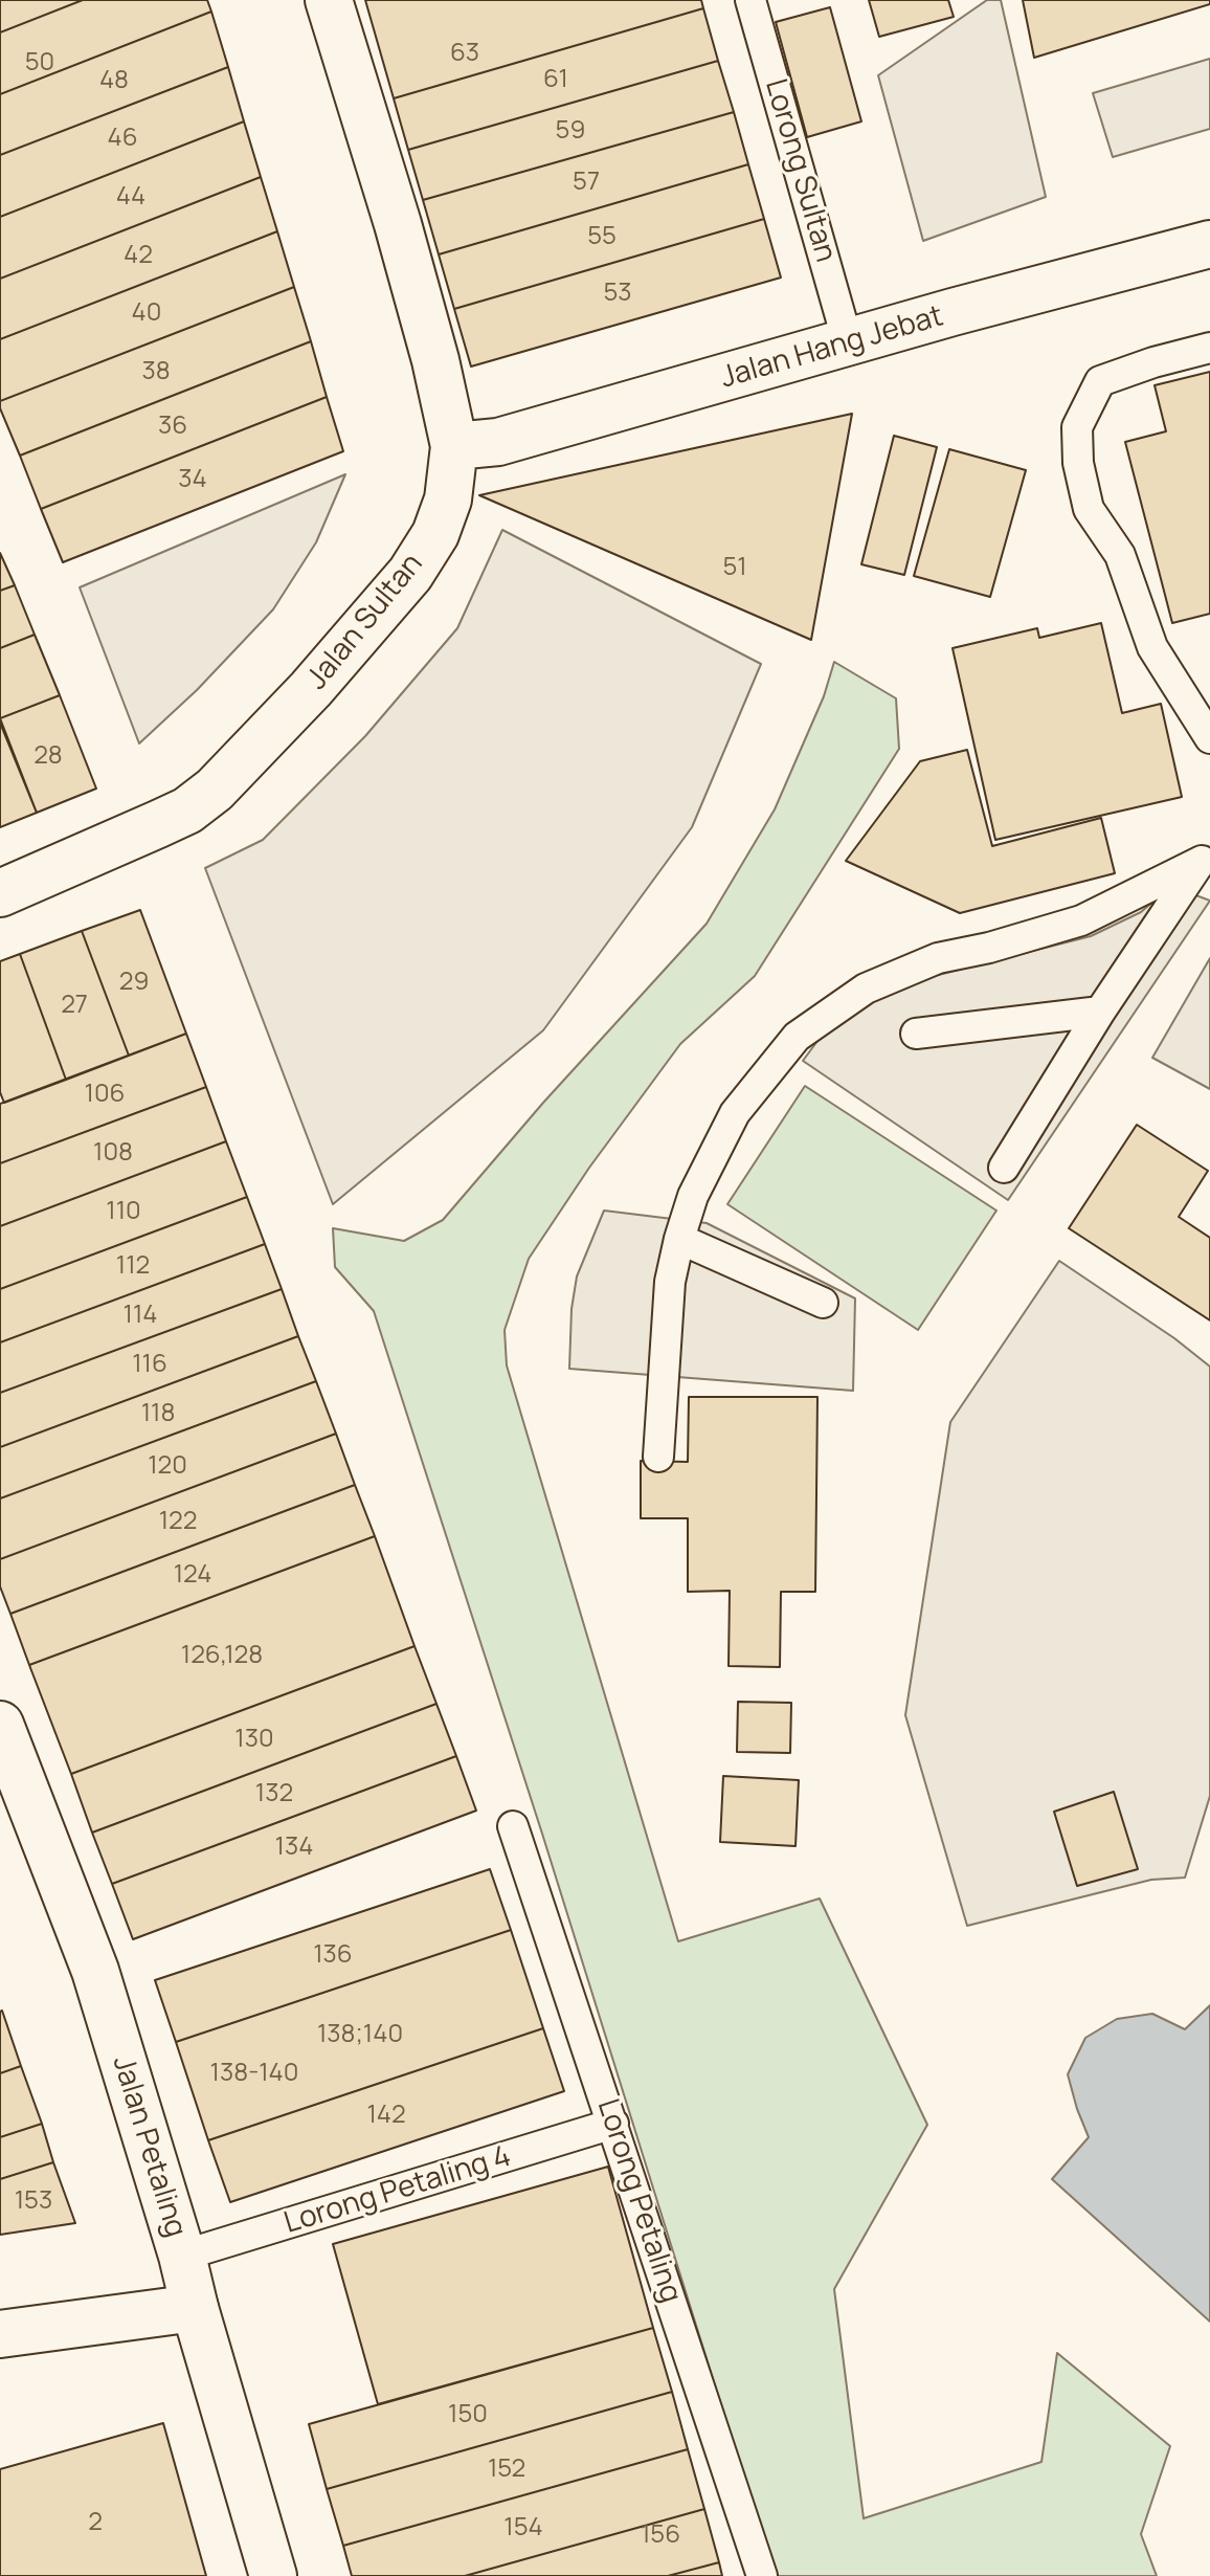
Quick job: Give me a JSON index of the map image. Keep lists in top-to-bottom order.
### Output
{
  "streets": {
    "street": ["Jalan Hang Jebat", "Jalan Sultan", "Jalan Petaling"],
    "lane": ["Lorong Sultan", "Lorong Petaling 4", "Lorong Petaling"]
  },
  "crossings": [
    ["Lorong Sultan", "Jalan Hang Jebat"],
    ["Jalan Hang Jebat", "Jalan Sultan"],
    ["Jalan Petaling", "Lorong Petaling 4"],
    ["Lorong Petaling 4", "Lorong Petaling"]
  ],
  "house_numbers": [
    "63",
    "50",
    "61",
    "48",
    "59",
    "46",
    "57",
    "44",
    "55",
    "42",
    "53",
    "40",
    "38",
    "36",
    "34",
    "51",
    "28",
    "29",
    "27",
    "106",
    "108",
    "110",
    "112",
    "114",
    "116",
    "118",
    "120",
    "122",
    "124",
    "126,128",
    "130",
    "132",
    "134",
    "136",
    "138;140",
    "138-140",
    "142",
    "153",
    "150",
    "152",
    "2",
    "154",
    "156"
  ]
}
